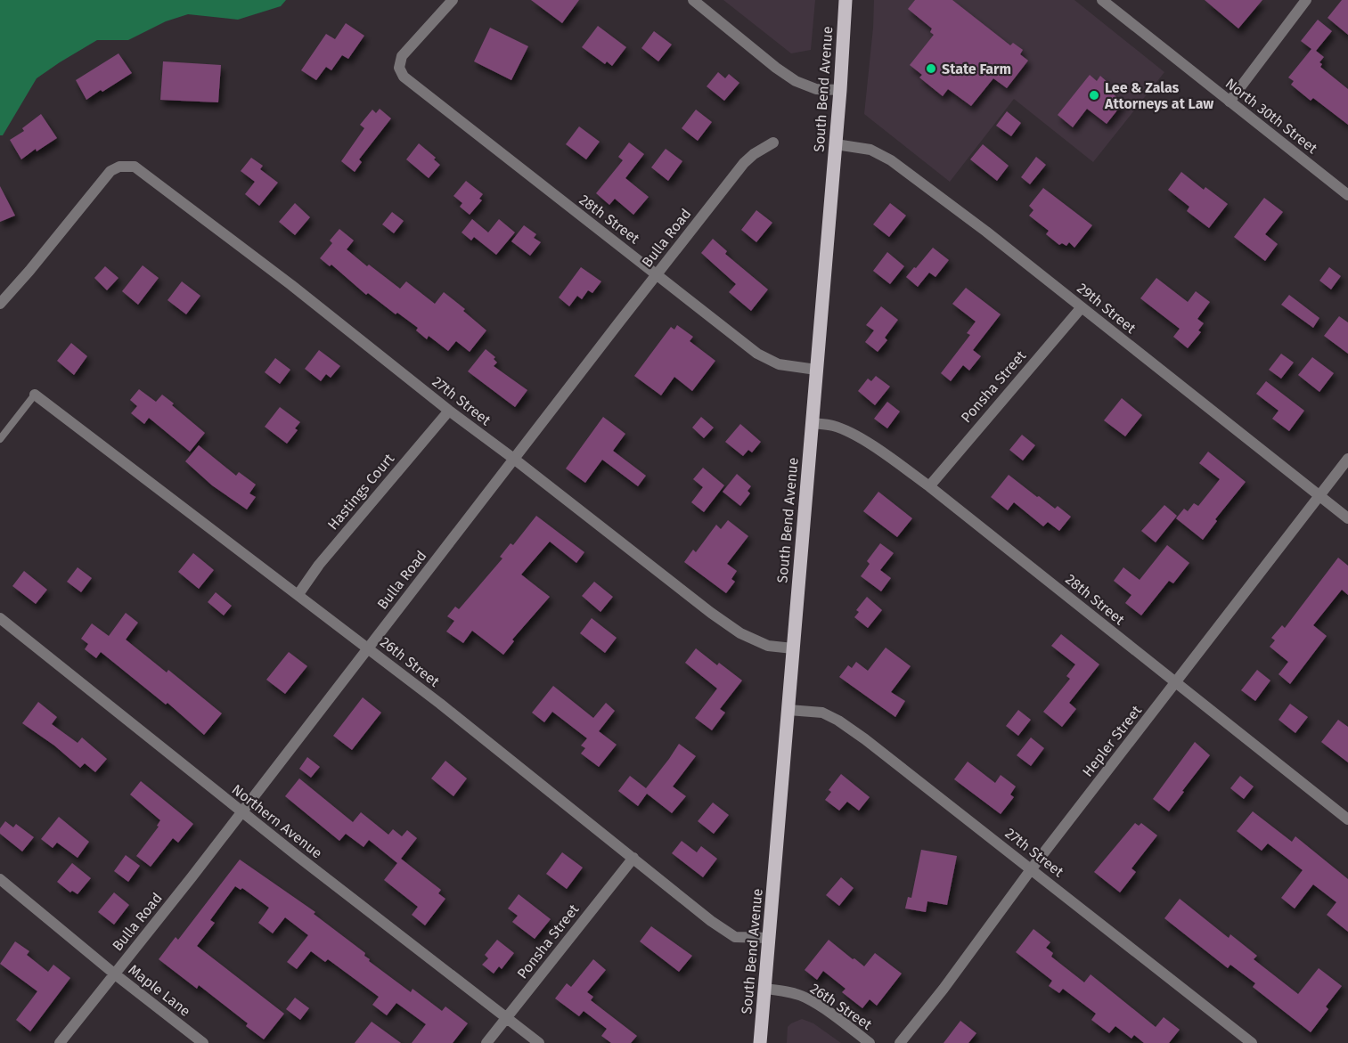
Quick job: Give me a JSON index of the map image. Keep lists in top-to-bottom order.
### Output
{
  "streets": {
    "main road": ["South Bend Avenue"],
    "street": [
      "North 30th Street",
      "28th Street",
      "Bulla Road",
      "29th Street",
      "Ponsha Street",
      "27th Street",
      "Hastings Court",
      "26th Street",
      "Hepler Street",
      "Northern Avenue",
      "Maple Lane"
    ]
  },
  "crossings": [
    ["South Bend Avenue", "28th Street"],
    ["South Bend Avenue", "29th Street"],
    ["South Bend Avenue", "27th Street"],
    ["South Bend Avenue", "26th Street"],
    ["28th Street", "Bulla Road"],
    ["28th Street", "Ponsha Street"],
    ["28th Street", "Hepler Street"],
    ["Bulla Road", "27th Street"],
    ["Bulla Road", "26th Street"],
    ["Bulla Road", "Northern Avenue"],
    ["Bulla Road", "Maple Lane"],
    ["29th Street", "Ponsha Street"],
    ["29th Street", "Hepler Street"],
    ["Ponsha Street", "26th Street"],
    ["Ponsha Street", "Northern Avenue"],
    ["27th Street", "Hastings Court"],
    ["27th Street", "Hepler Street"],
    ["Hastings Court", "26th Street"]
  ],
  "places": ["State Farm", "Lee & Zalas Attorneys at Law"]
}
